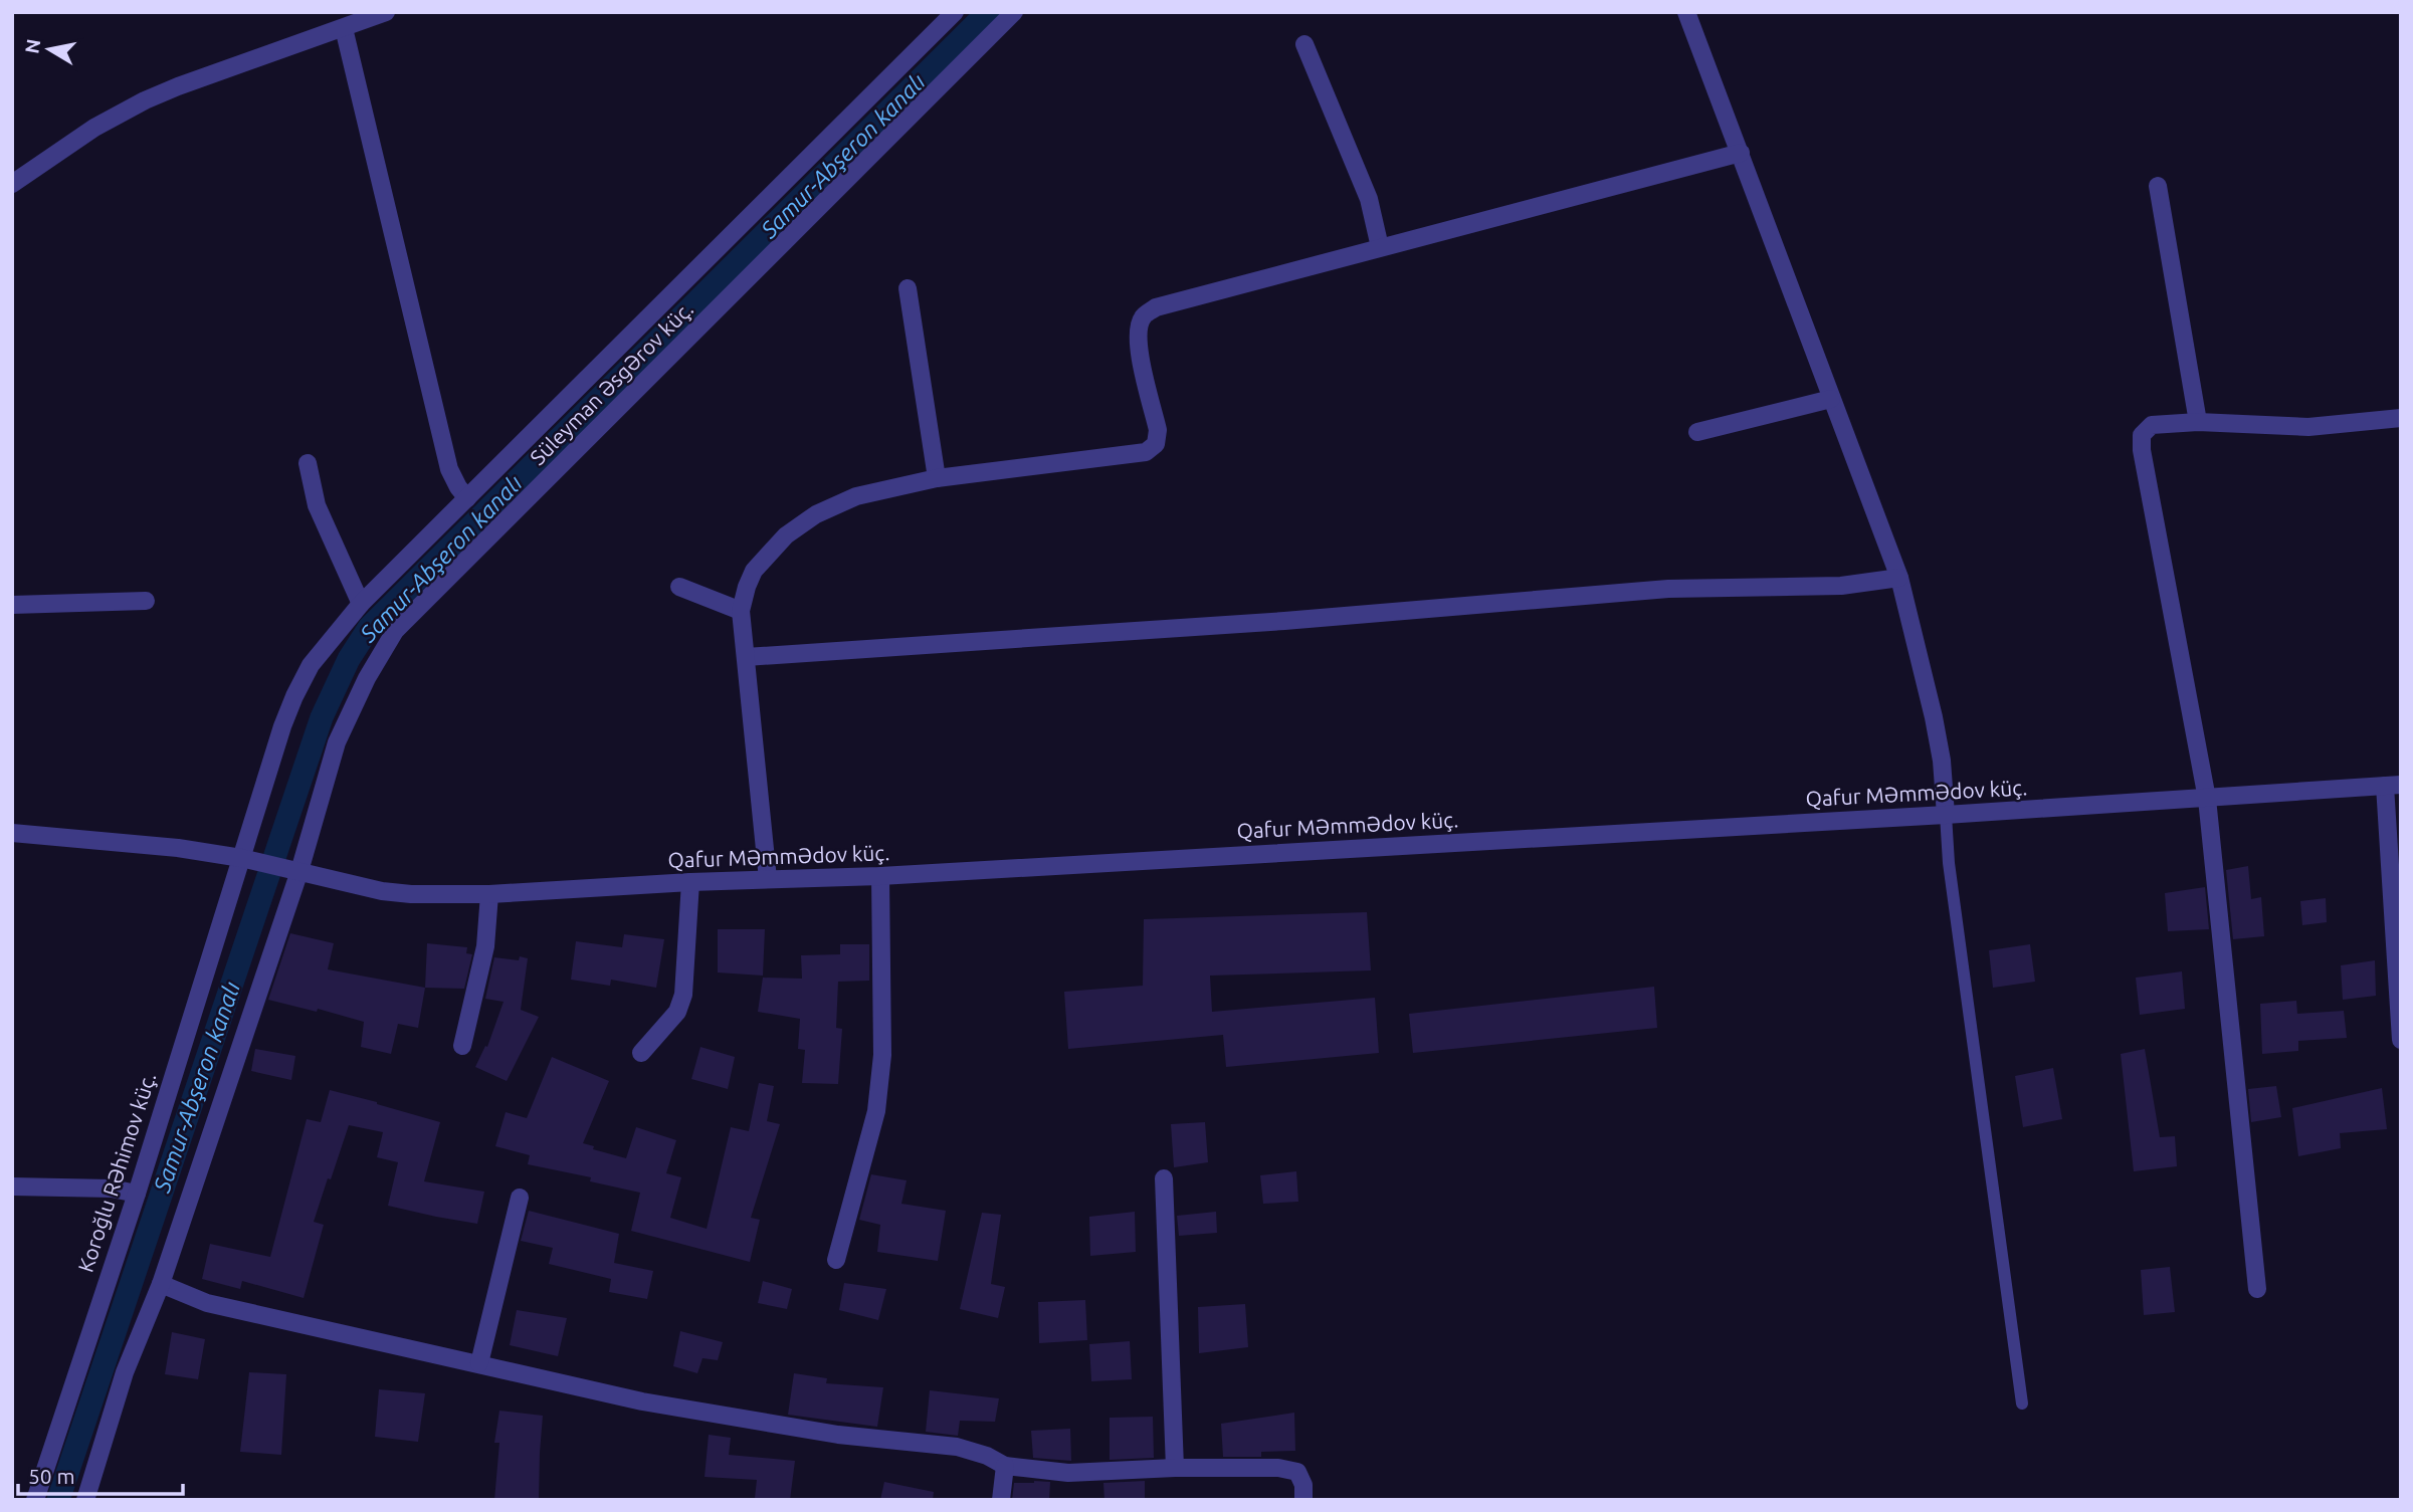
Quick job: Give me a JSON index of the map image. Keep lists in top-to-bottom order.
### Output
{
  "streets": {
    "street": ["Süleyman Əsgərov küç.", "Qafur Məmmədov küç.", "Koroğlu Rəhimov küç."]
  },
  "crossings": [
    ["Süleyman Əsgərov küç.", "Qafur Məmmədov küç."],
    ["Süleyman Əsgərov küç.", "Koroğlu Rəhimov küç."],
    ["Qafur Məmmədov küç.", "Koroğlu Rəhimov küç."]
  ],
  "water": ["Samur-Abşeron kanalı"],
  "scale_bar": "50 m",
  "north": "left"
}
